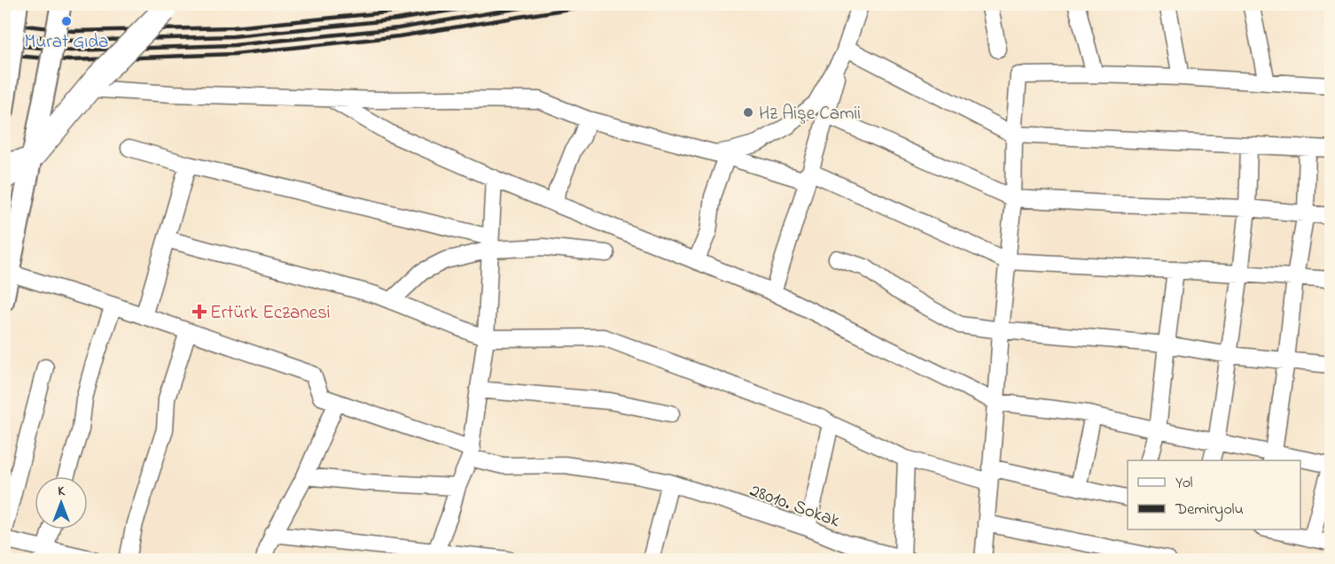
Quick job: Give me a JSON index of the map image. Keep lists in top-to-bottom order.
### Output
{
  "streets": {
    "street": ["28010. Sokak"]
  },
  "places": {
    "other": ["Murat Gıda", "Hz Aişe Camii"],
    "health": ["Ertürk Eczanesi"]
  },
  "legend": ["Yol", "Demiryolu"],
  "north": "top"
}
